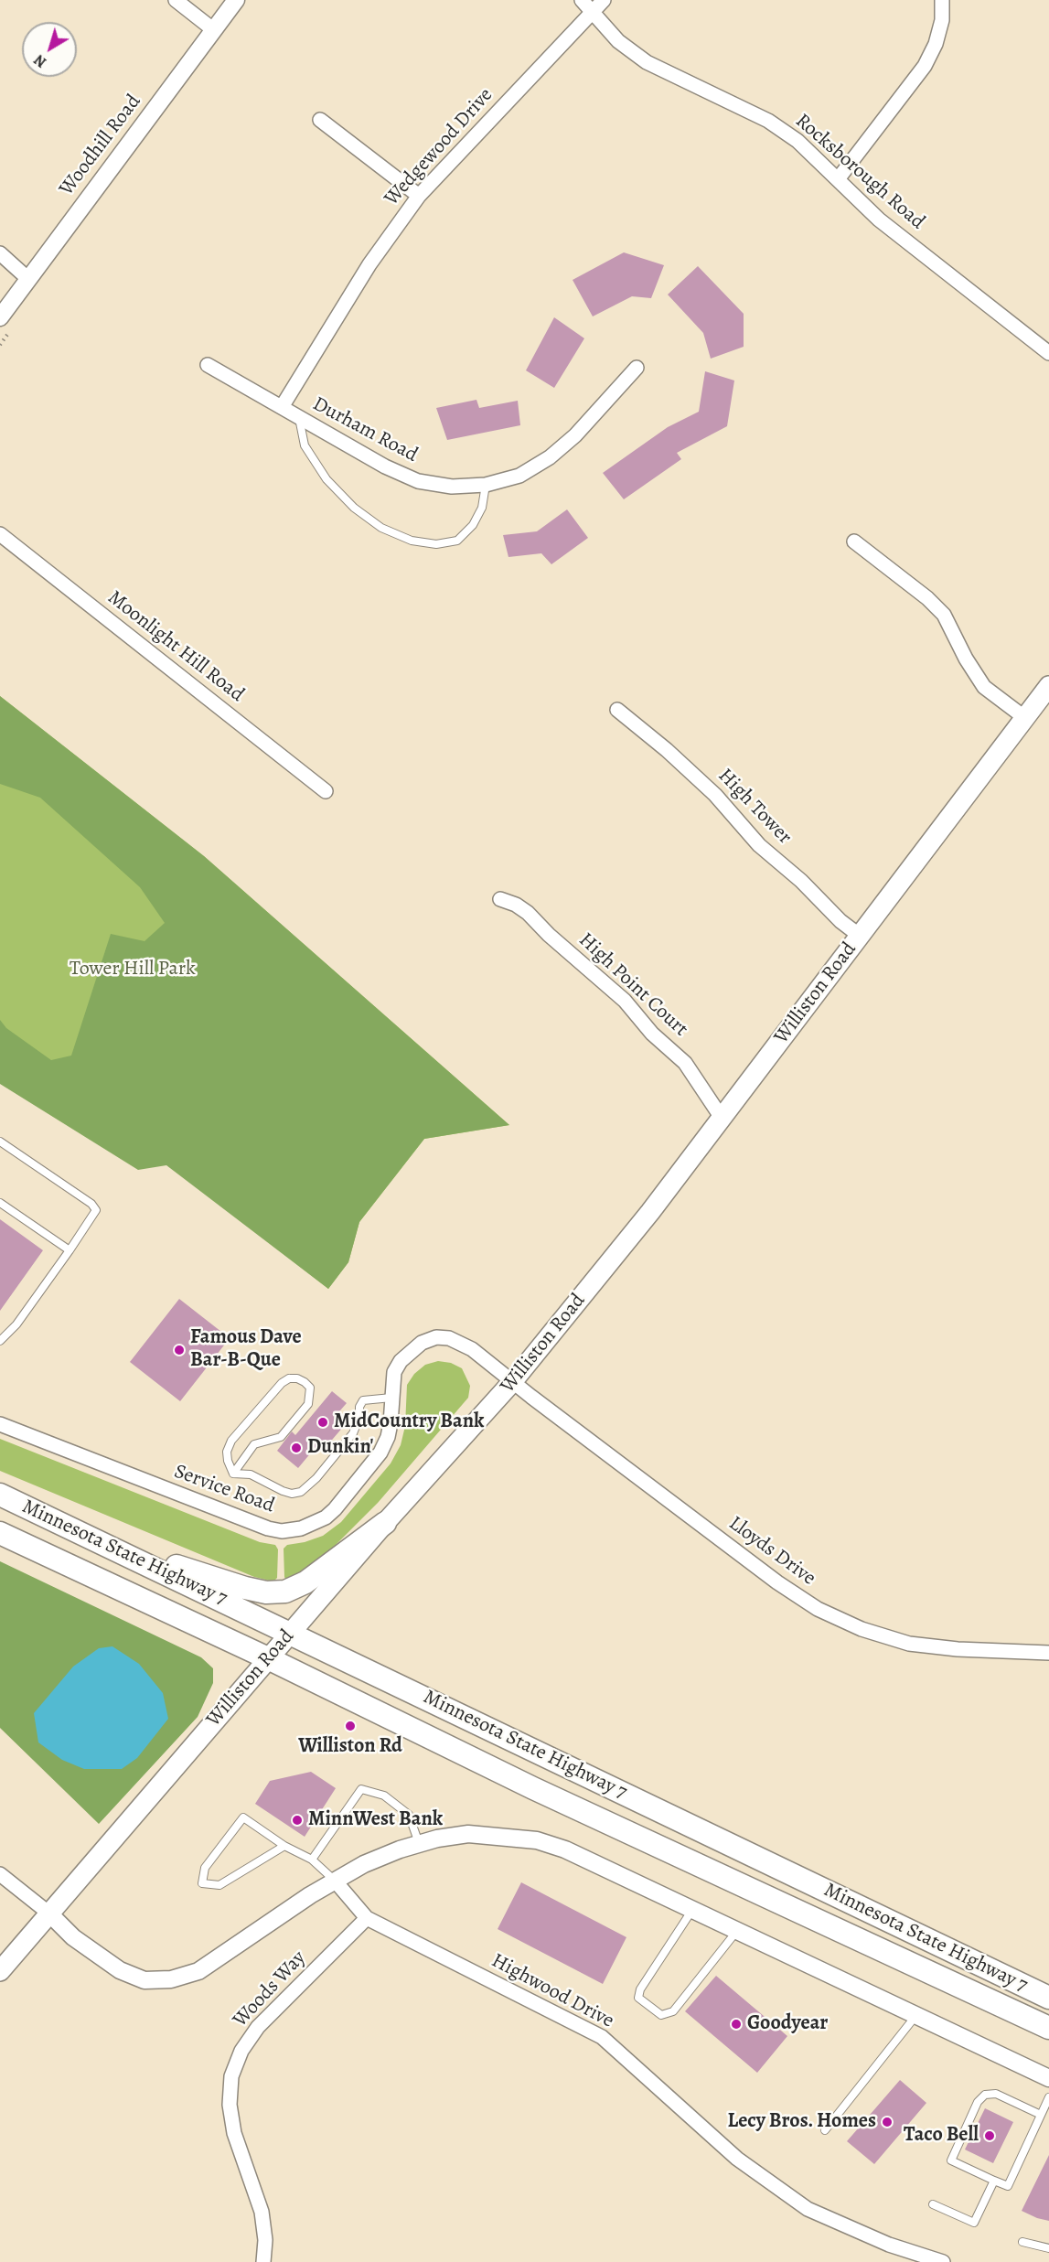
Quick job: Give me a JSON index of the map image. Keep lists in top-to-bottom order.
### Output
{
  "streets": {
    "main road": ["Williston Road", "Minnesota State Highway 7"],
    "street": [
      "Woodhill Road",
      "Wedgewood Drive",
      "Rocksborough Road",
      "Durham Road",
      "Moonlight Hill Road",
      "High Tower",
      "High Point Court",
      "Service Road",
      "Lloyds Drive",
      "Woods Way",
      "Highwood Drive"
    ]
  },
  "crossings": [
    ["Wedgewood Drive", "Rocksborough Road"],
    ["Wedgewood Drive", "Durham Road"],
    ["High Tower", "Williston Road"],
    ["High Point Court", "Williston Road"],
    ["Williston Road", "Service Road"],
    ["Williston Road", "Lloyds Drive"],
    ["Williston Road", "Minnesota State Highway 7"],
    ["Service Road", "Lloyds Drive"],
    ["Woods Way", "Highwood Drive"]
  ],
  "parks": ["Tower Hill Park"],
  "places": [
    "Famous Dave Bar-B-Que",
    "MidCountry Bank",
    "Dunkin'",
    "Williston Rd",
    "MinnWest Bank",
    "Goodyear",
    "Lecy Bros. Homes",
    "Taco Bell"
  ],
  "north": "bottom left"
}
